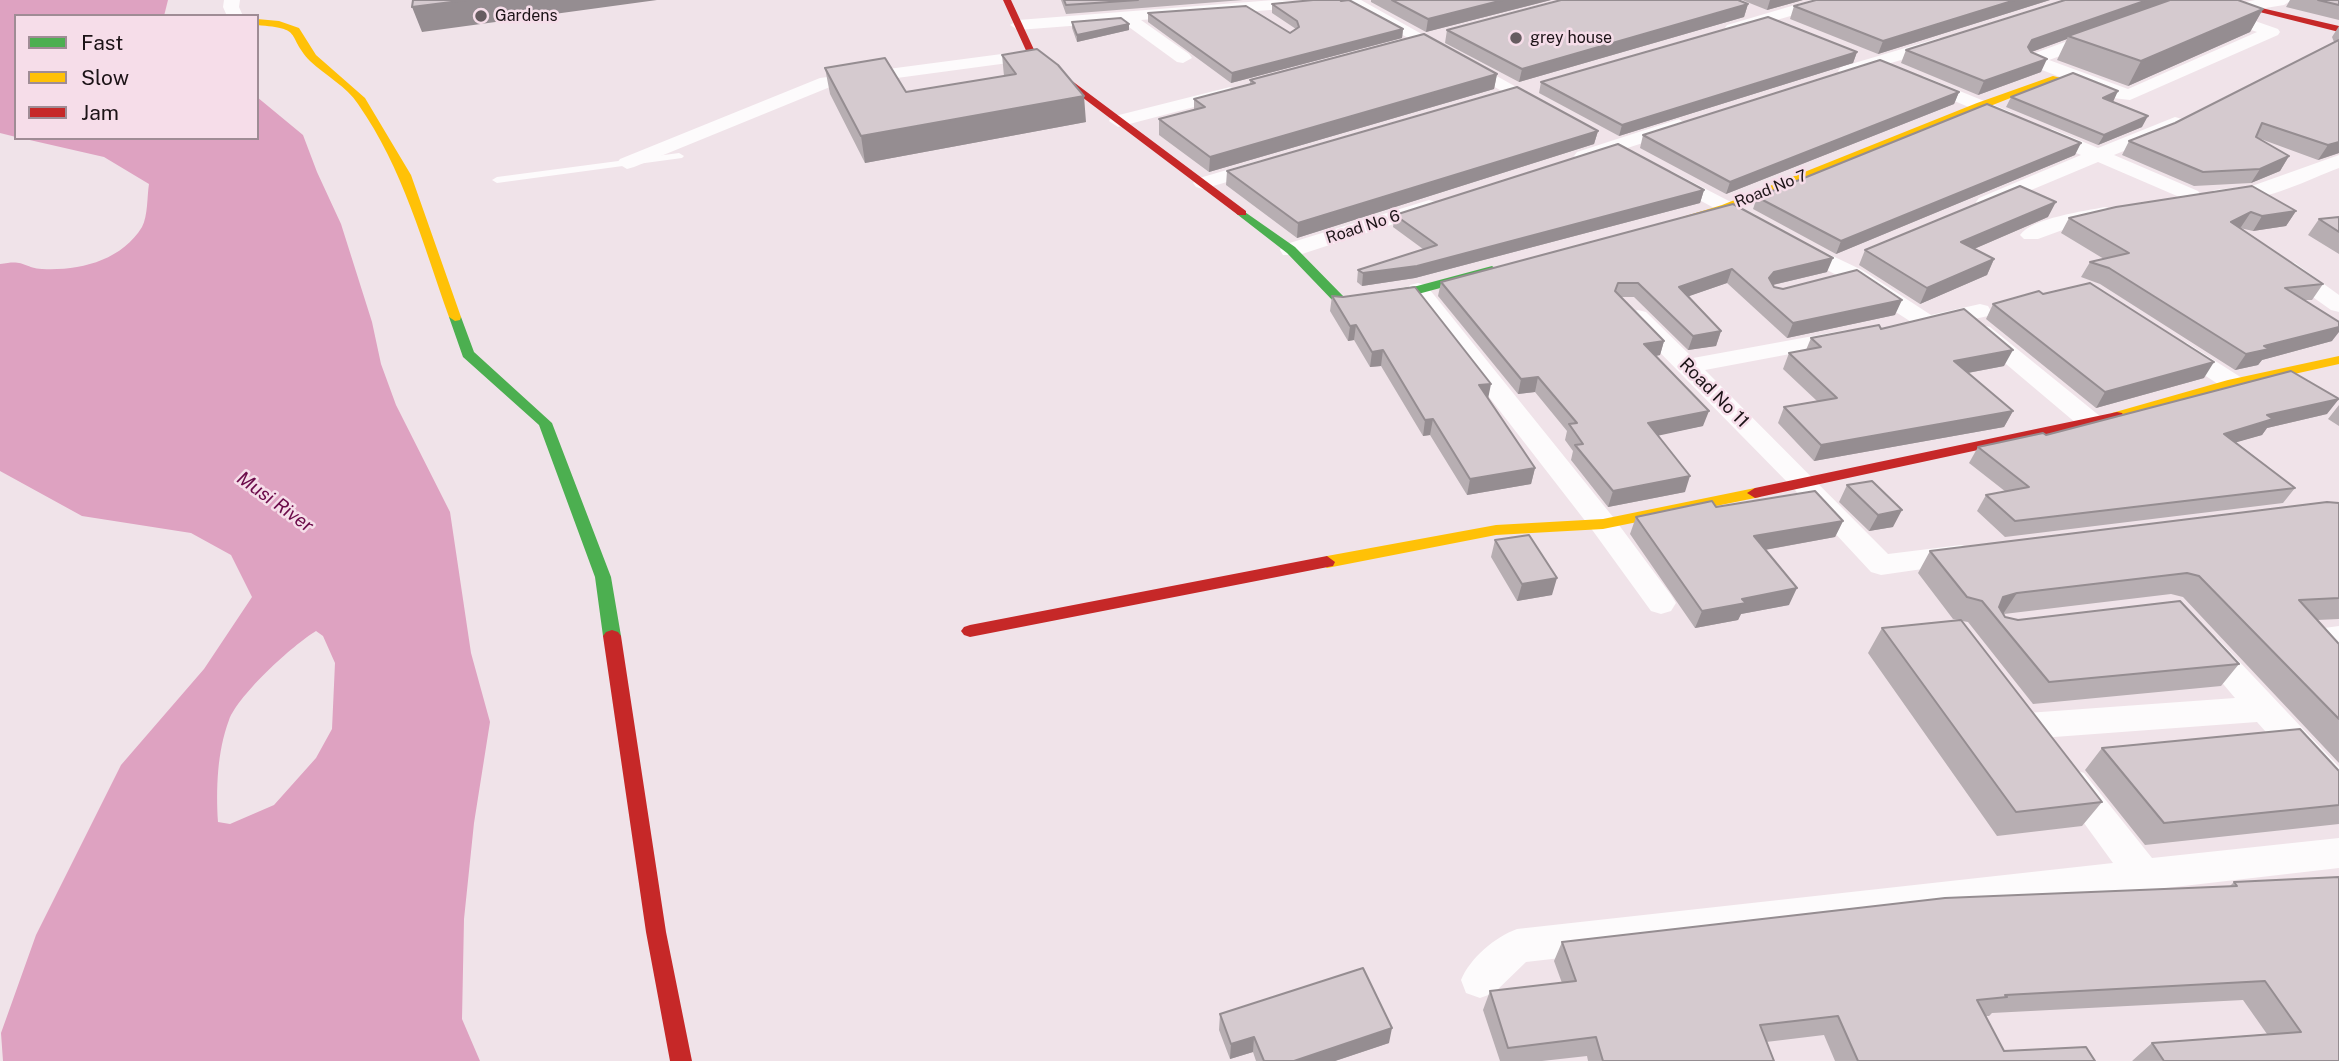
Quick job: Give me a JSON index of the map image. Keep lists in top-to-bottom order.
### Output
{
  "streets": {
    "street": ["Road No 7", "Road No 6", "Road No 11"]
  },
  "water": ["Musi River"],
  "places": ["Gardens", "grey house"],
  "legend": ["Fast", "Slow", "Jam"]
}
